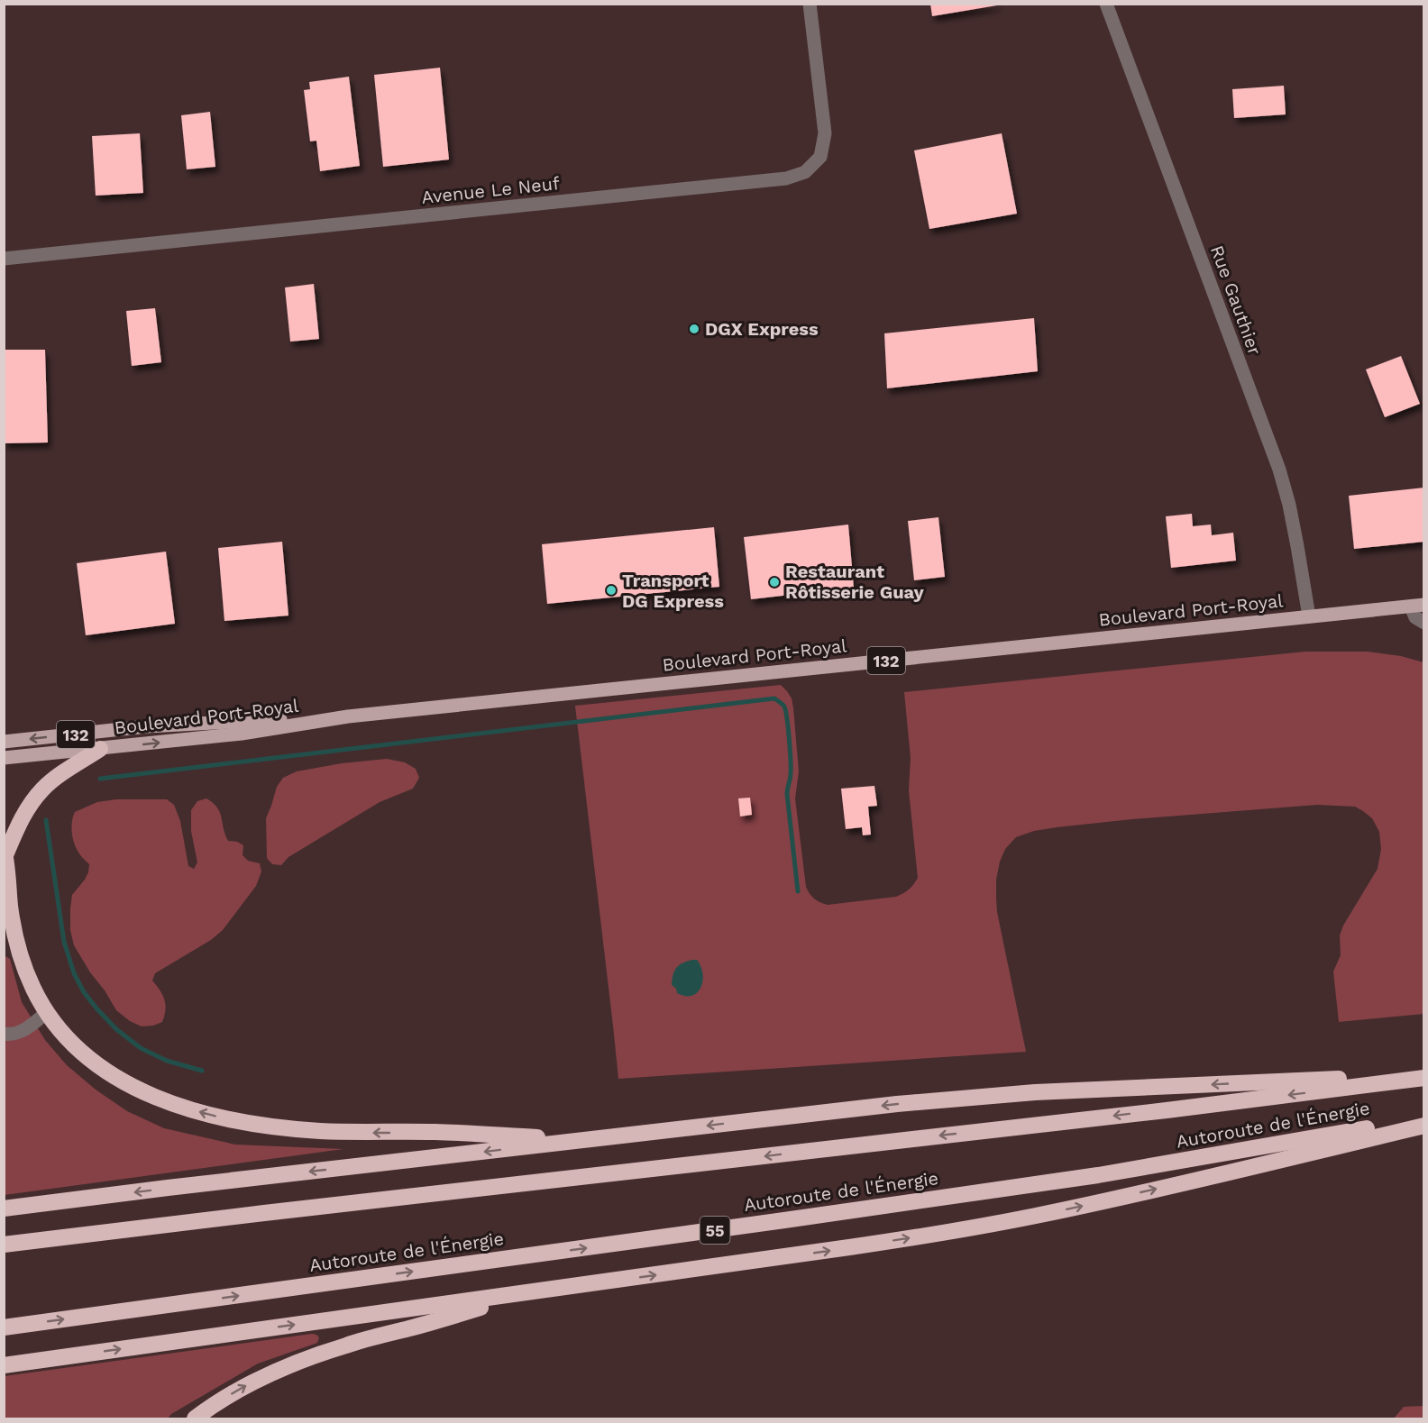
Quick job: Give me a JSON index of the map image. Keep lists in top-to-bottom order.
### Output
{
  "streets": {
    "highway": ["Autoroute de l'Énergie", "55"],
    "main road": ["Boulevard Port-Royal", "132"],
    "street": ["Avenue Le Neuf", "Rue Gauthier"]
  },
  "crossings": [
    ["Rue Gauthier", "Boulevard Port-Royal"]
  ],
  "places": ["DGX Express", "Restaurant Rôtisserie Guay", "Transport DG Express"]
}
